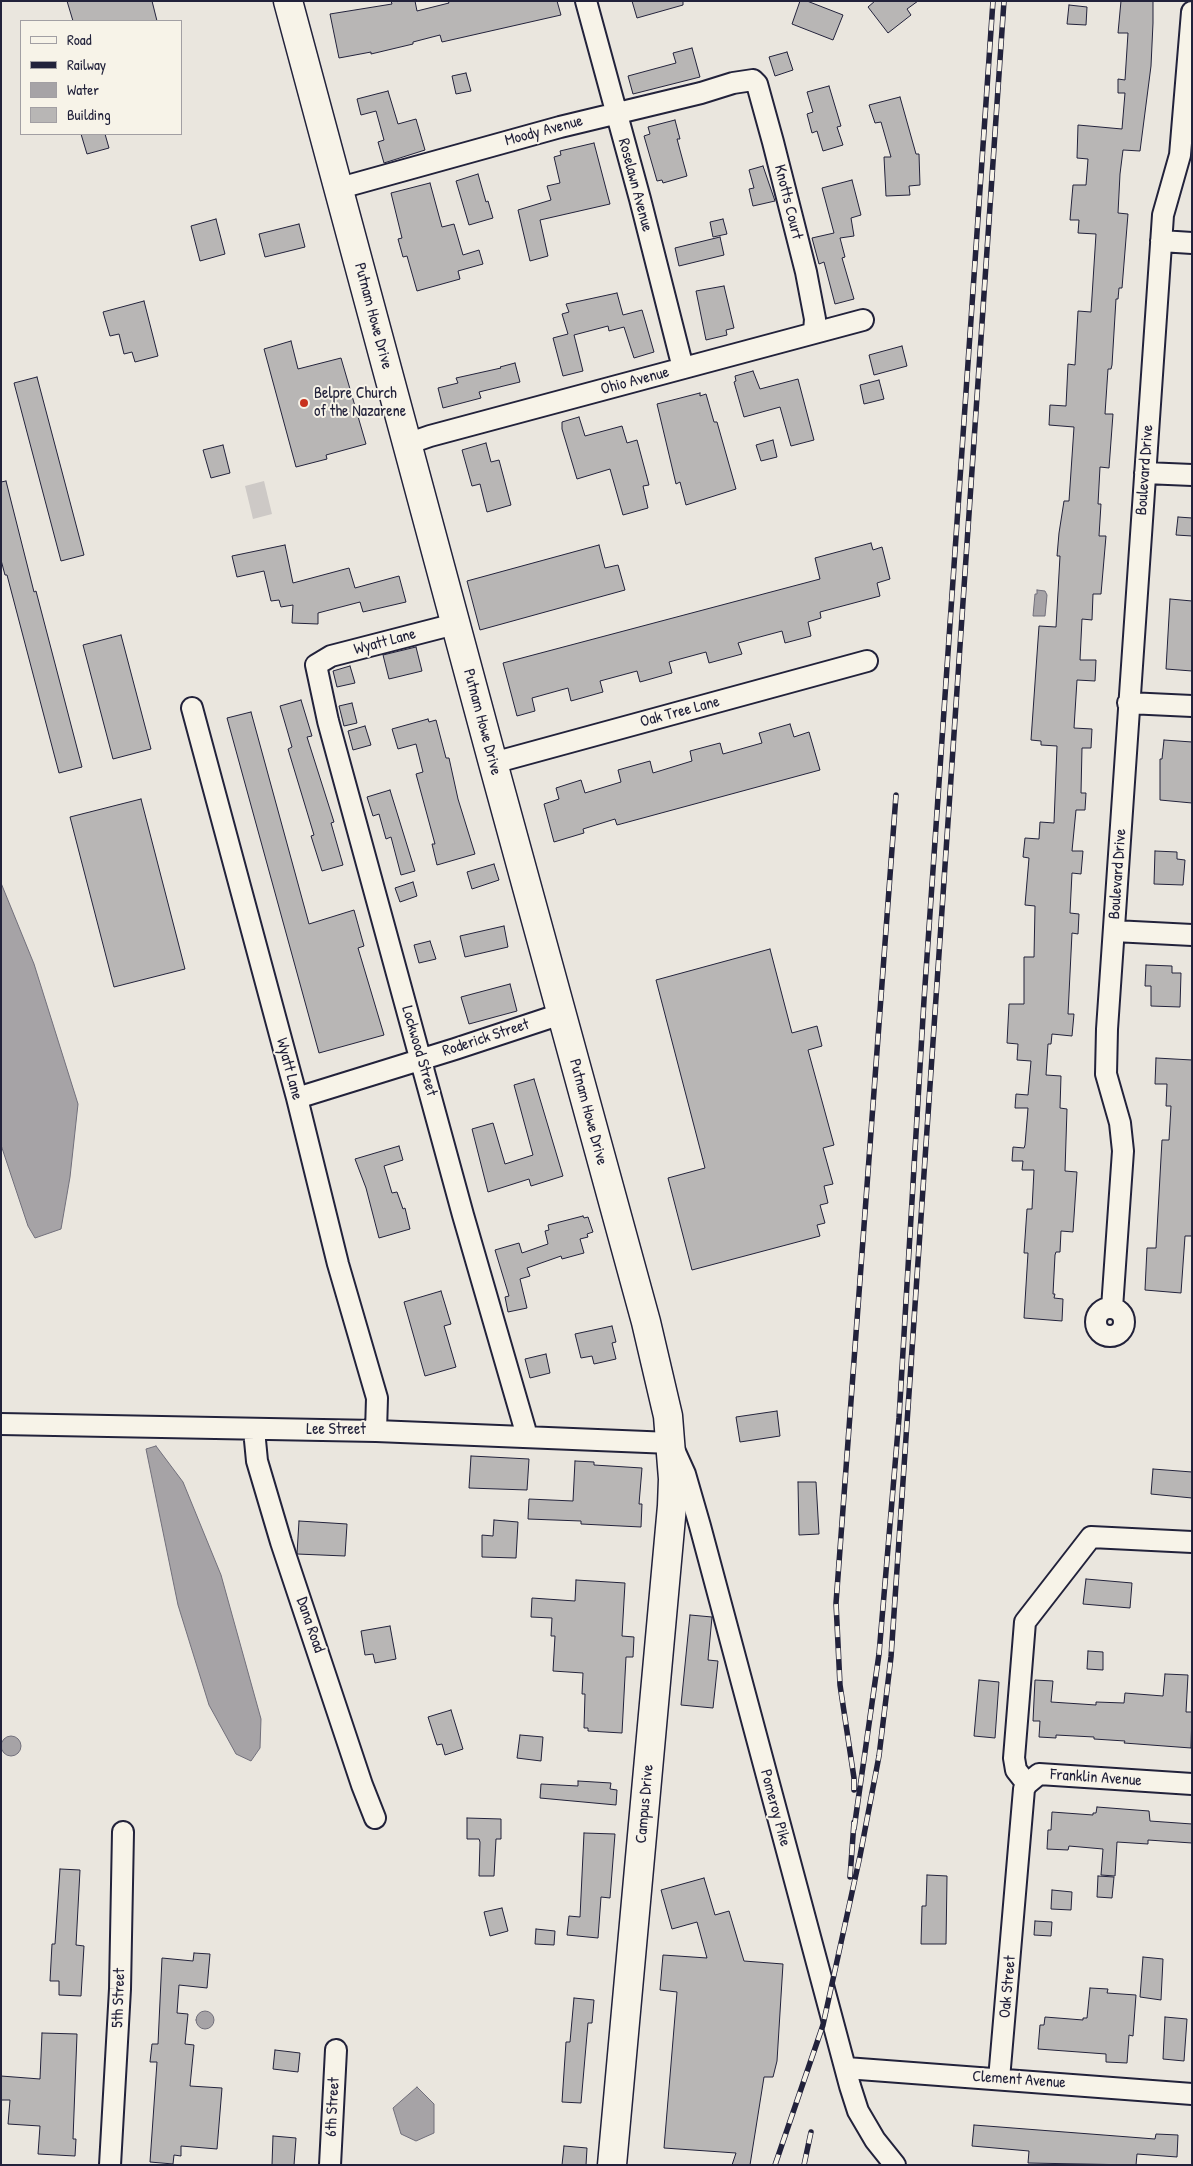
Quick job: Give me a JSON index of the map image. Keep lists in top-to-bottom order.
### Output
{
  "streets": {
    "street": [
      "Moody Avenue",
      "Roselawn Avenue",
      "Knotts Court",
      "Putnam Howe Drive",
      "Ohio Avenue",
      "Boulevard Drive",
      "Wyatt Lane",
      "Oak Tree Lane",
      "Roderick Street",
      "Lockwood Street",
      "Lee Street",
      "Dana Road",
      "Franklin Avenue",
      "Campus Drive",
      "Pomeroy Pike",
      "Oak Street",
      "5th Street",
      "Clement Avenue",
      "6th Street"
    ]
  },
  "crossings": [
    ["Moody Avenue", "Roselawn Avenue"],
    ["Moody Avenue", "Knotts Court"],
    ["Moody Avenue", "Putnam Howe Drive"],
    ["Roselawn Avenue", "Ohio Avenue"],
    ["Knotts Court", "Ohio Avenue"],
    ["Putnam Howe Drive", "Ohio Avenue"],
    ["Putnam Howe Drive", "Wyatt Lane"],
    ["Putnam Howe Drive", "Oak Tree Lane"],
    ["Putnam Howe Drive", "Roderick Street"],
    ["Putnam Howe Drive", "Lee Street"],
    ["Putnam Howe Drive", "Campus Drive"],
    ["Putnam Howe Drive", "Pomeroy Pike"],
    ["Wyatt Lane", "Roderick Street"],
    ["Wyatt Lane", "Lockwood Street"],
    ["Wyatt Lane", "Lee Street"],
    ["Roderick Street", "Lockwood Street"],
    ["Lockwood Street", "Lee Street"],
    ["Lee Street", "Dana Road"],
    ["Lee Street", "Campus Drive"],
    ["Lee Street", "Pomeroy Pike"],
    ["Franklin Avenue", "Oak Street"],
    ["Campus Drive", "Pomeroy Pike"],
    ["Pomeroy Pike", "Clement Avenue"],
    ["Oak Street", "Clement Avenue"]
  ],
  "places": ["Belpre Church of the Nazarene"],
  "legend": [
    "Road",
    "Railway",
    "Water",
    "Building"
  ]
}
